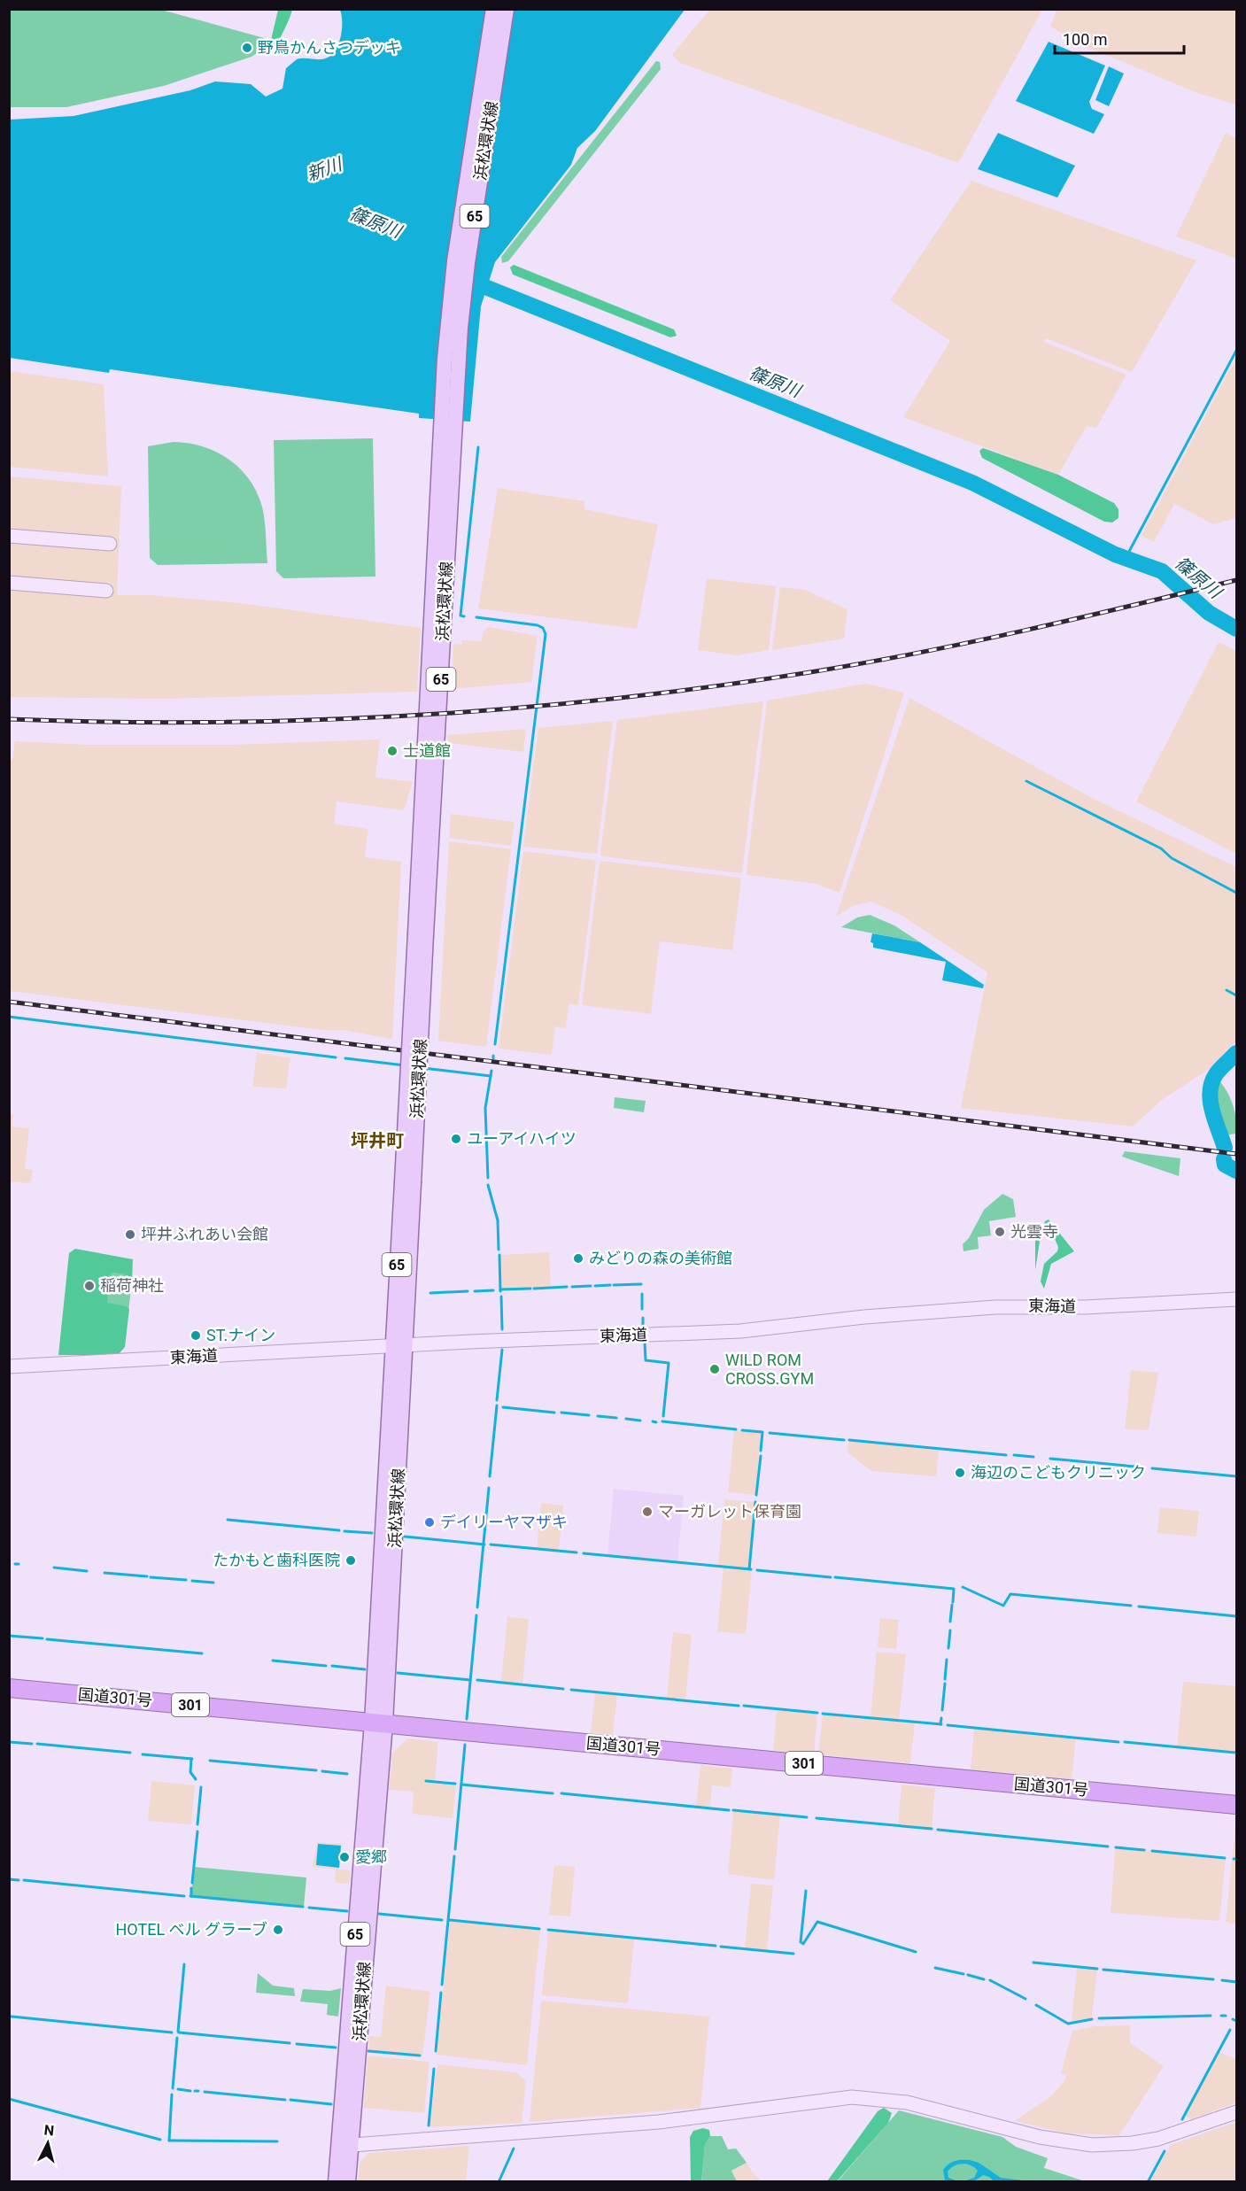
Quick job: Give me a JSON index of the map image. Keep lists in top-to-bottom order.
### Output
{
  "streets": {
    "highway": ["国道301号", "301"],
    "main road": ["浜松環状線", "65", "東海道"]
  },
  "crossings": [
    ["浜松環状線", "東海道"],
    ["浜松環状線", "国道301号"]
  ],
  "districts": ["坪井町"],
  "water": ["新川", "篠原川"],
  "places": [
    "野鳥かんさつデッキ",
    "士道館",
    "ユーアイハイツ",
    "光雲寺",
    "坪井ふれあい会館",
    "みどりの森の美術館",
    "稲荷神社",
    "ST.ナイン",
    "WILD ROM CROSS.GYM",
    "海辺のこどもクリニック",
    "マーガレット保育園",
    "デイリーヤマザキ",
    "たかもと歯科医院",
    "愛郷",
    "HOTEL ベル グラーブ"
  ],
  "scale_bar": "100 m",
  "north": "top"
}
